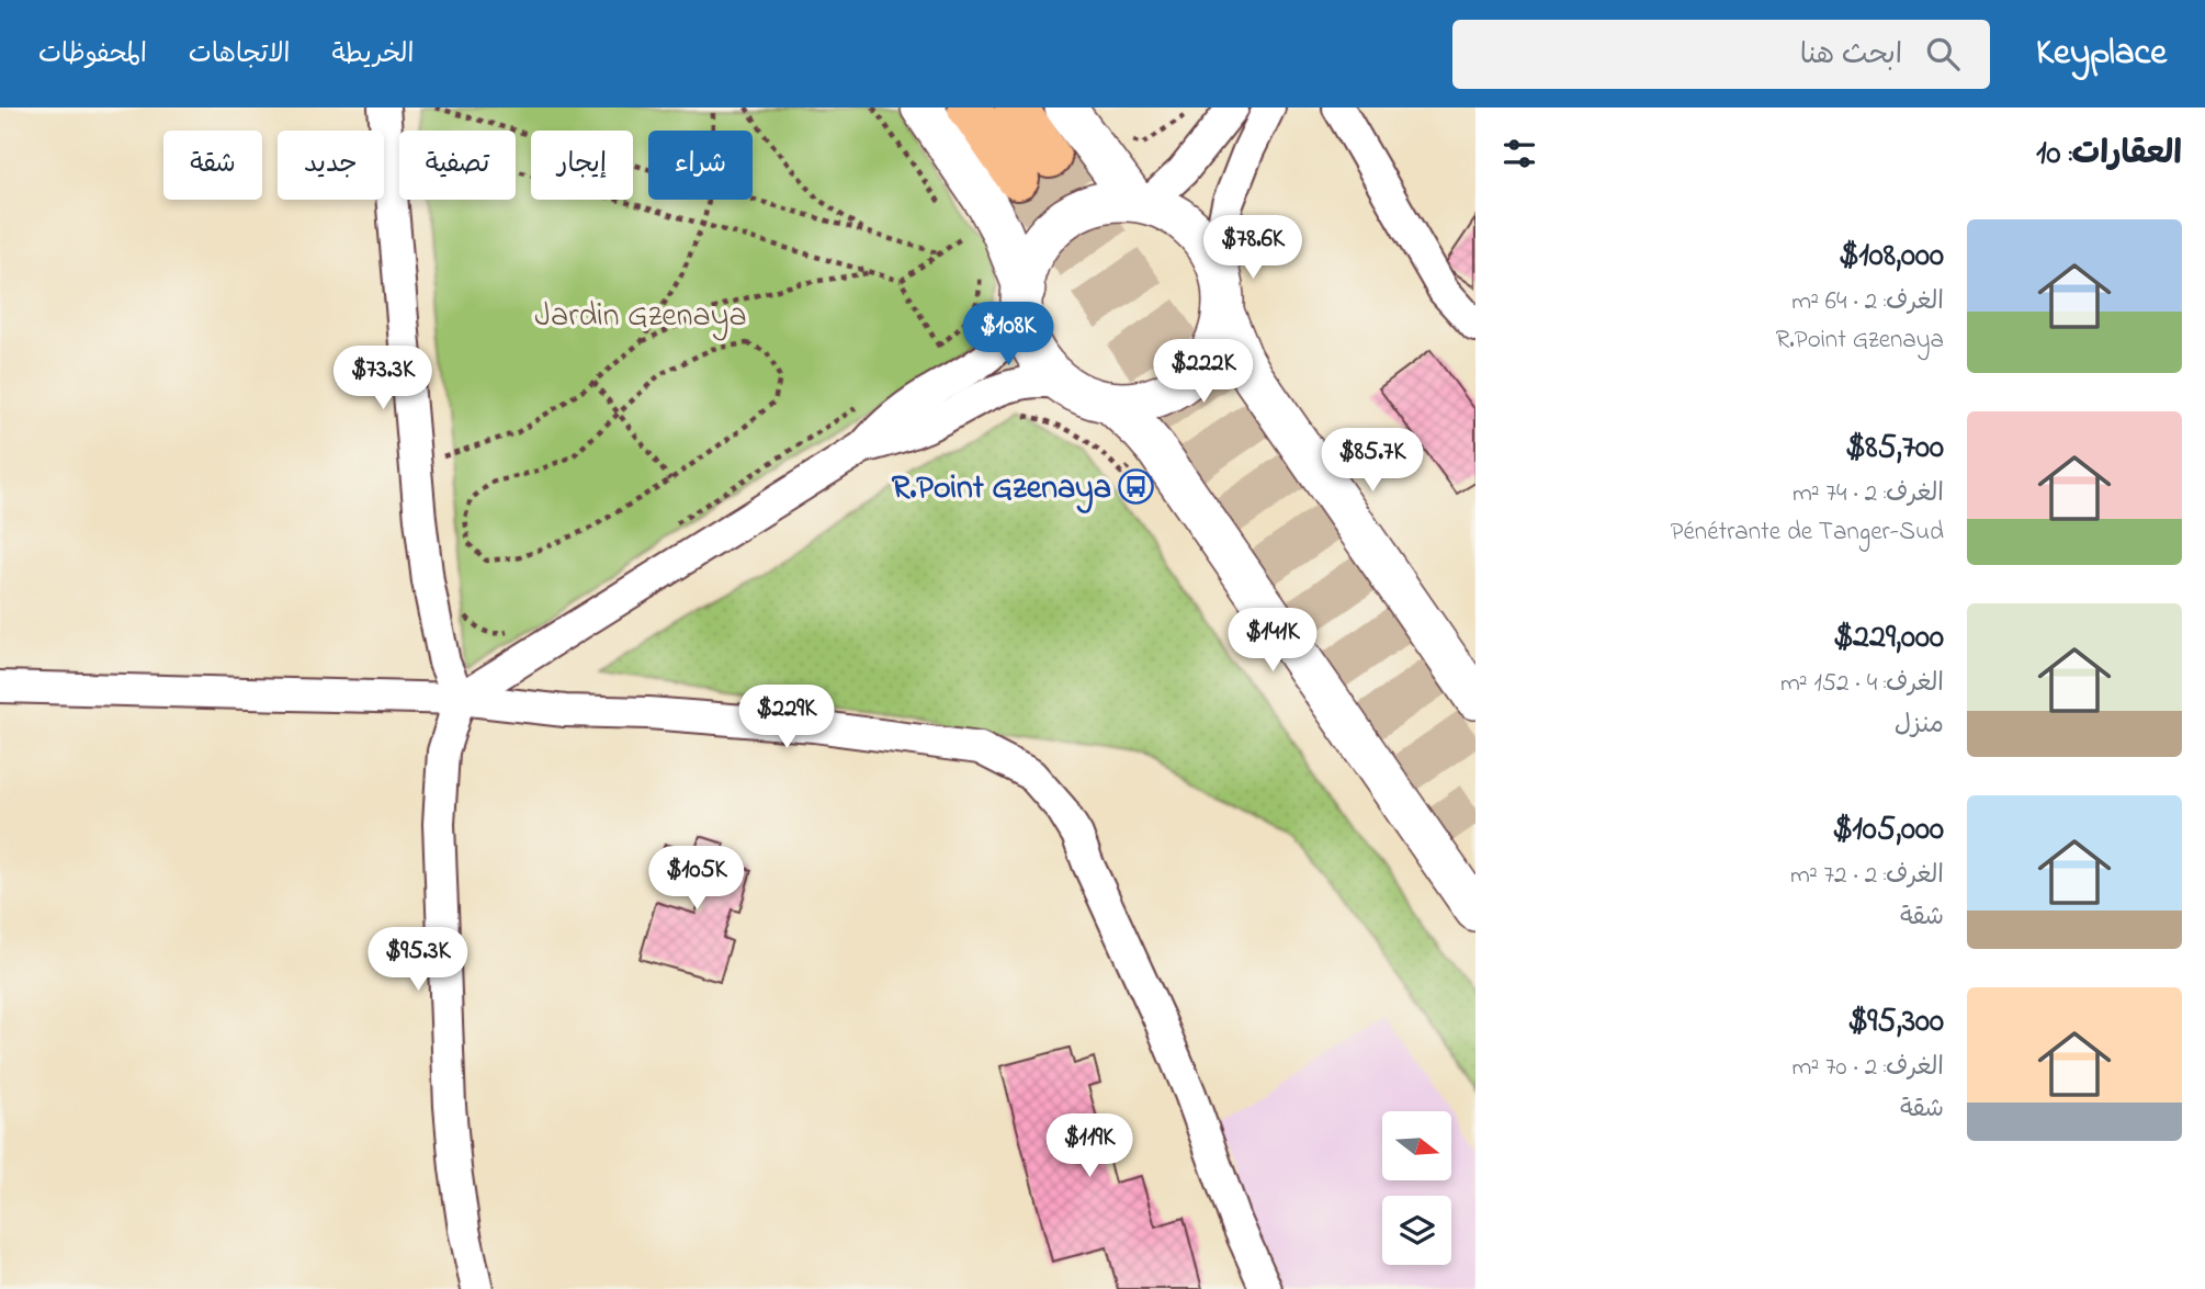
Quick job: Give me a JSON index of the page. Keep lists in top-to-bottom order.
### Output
{
  "parks": ["Jardin Gzenaya"],
  "places": {
    "bus stop": ["R.Point Gzenaya"]
  },
  "north": "right",
  "page": {
    "header": "Keyplace",
    "search": "ابحث هنا",
    "nav": ["الخريطة", "الاتجاهات", "المحفوظات"],
    "heading": "العقارات: 10",
    "chip": [
      "شراء",
      "إيجار",
      "تصفية",
      "جديد",
      "شقة"
    ],
    "list": [
      {
        "name": "$108,000",
        "note": "الغرف: 2 · 64 m² · R.Point Gzenaya"
      },
      {
        "name": "$85,700",
        "note": "الغرف: 2 · 74 m² · Pénétrante de Tanger-Sud"
      },
      {
        "name": "$229,000",
        "note": "الغرف: 4 · 152 m² · منزل"
      },
      {
        "name": "$105,000",
        "note": "الغرف: 2 · 72 m² · شقة"
      },
      {
        "name": "$95,300",
        "note": "الغرف: 2 · 70 m² · شقة"
      }
    ],
    "price": [
      "$78.6K",
      "$108K",
      "$222K",
      "$73.3K",
      "$85.7K",
      "$141K",
      "$229K",
      "$105K",
      "$95.3K",
      "$119K"
    ]
  }
}
